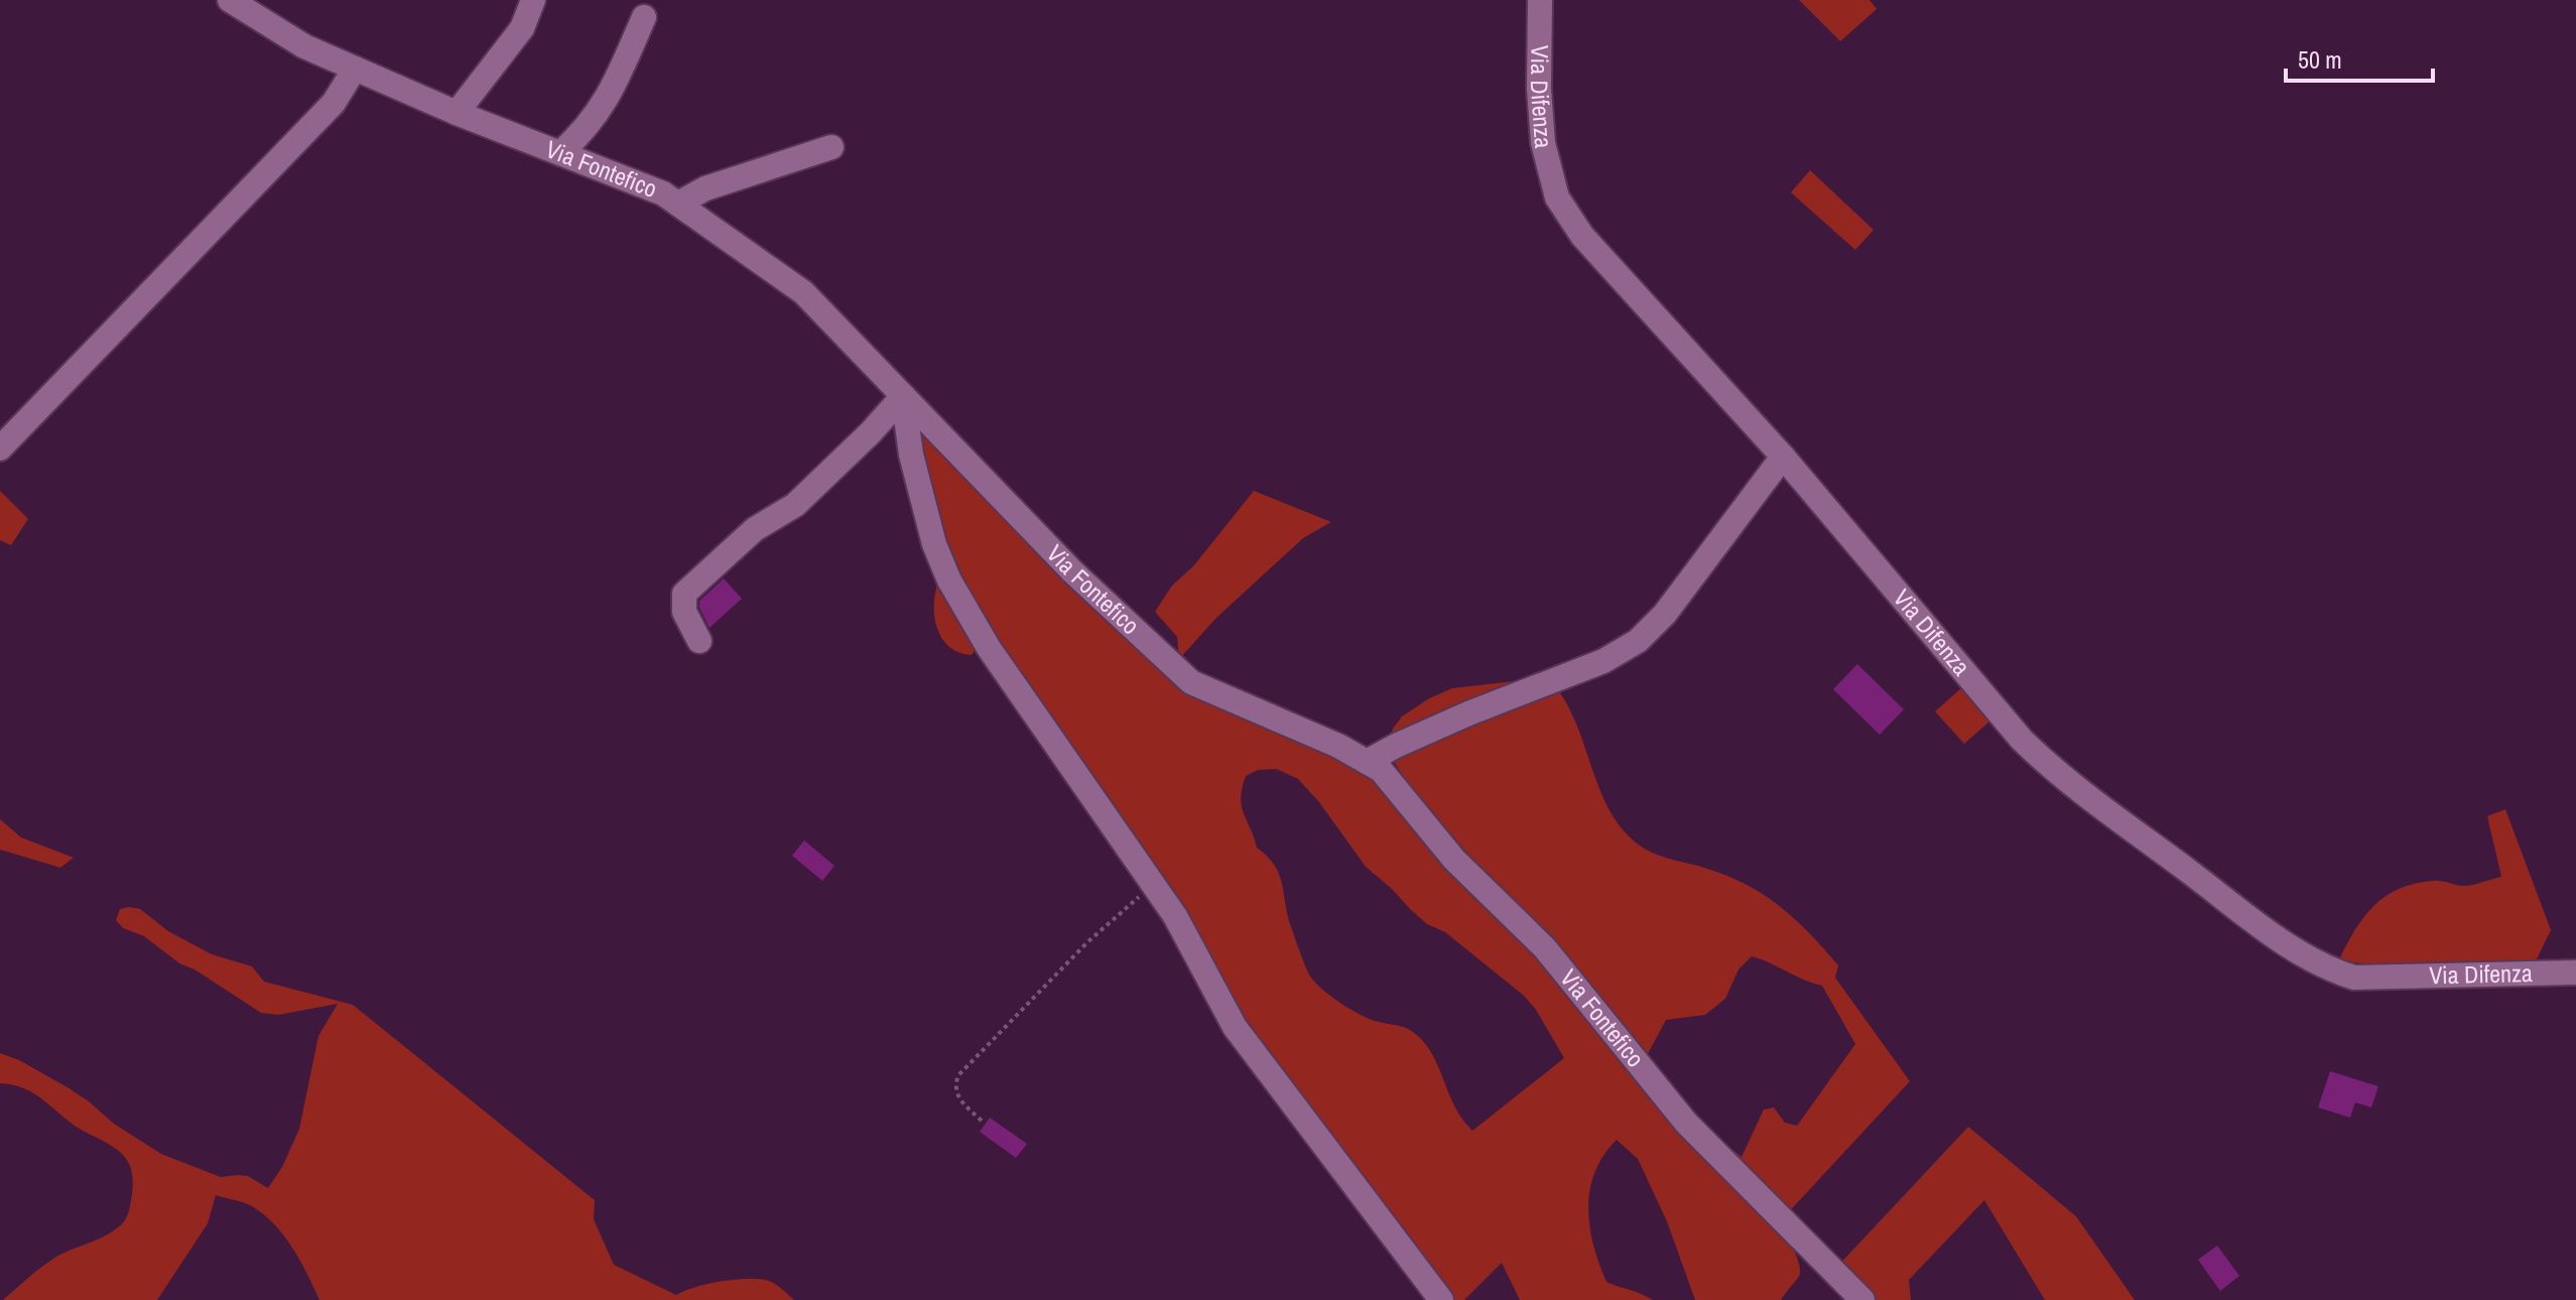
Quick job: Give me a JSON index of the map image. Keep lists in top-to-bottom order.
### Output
{
  "streets": {
    "street": ["Via Difenza", "Via Fontefico"]
  },
  "scale_bar": "50 m"
}
